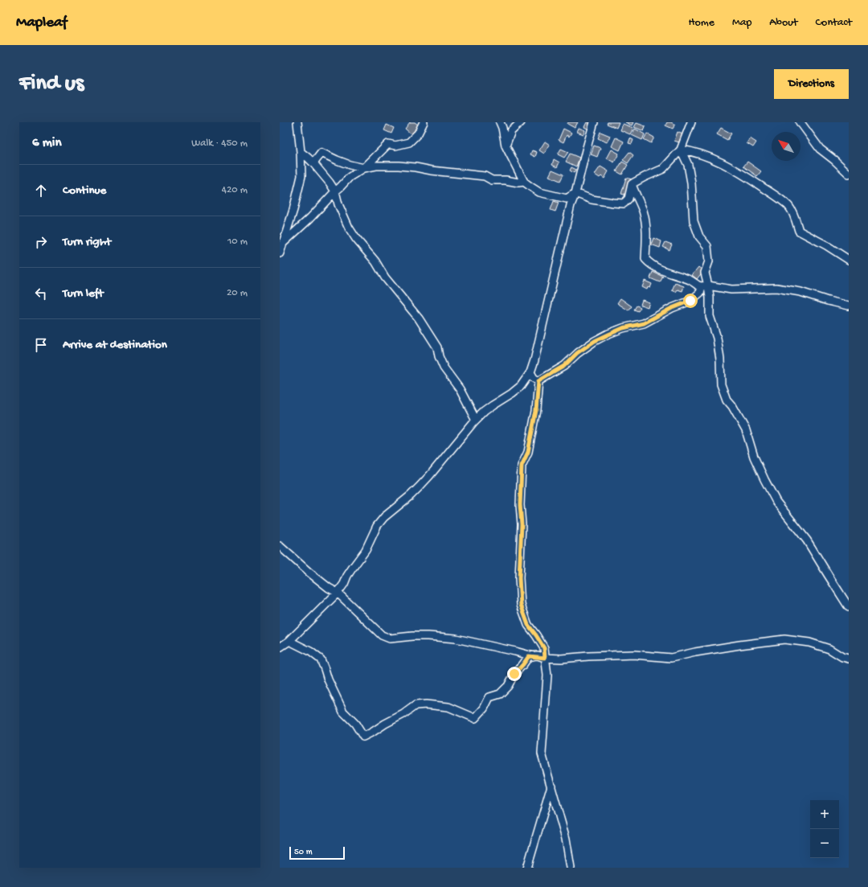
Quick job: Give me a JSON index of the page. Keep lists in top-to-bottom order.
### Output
{
  "scale_bar": "50 m",
  "north": "top left",
  "page": {
    "header": "Mapleaf",
    "nav": [
      "Home",
      "Map",
      "About",
      "Contact"
    ],
    "buttons": "Directions",
    "title": "Find us",
    "heading": ["6 min", "Walk · 450 m"],
    "list": [
      ["Continue", "420 m"],
      ["Turn right", "10 m"],
      ["Turn left", "20 m"],
      "Arrive at destination"
    ],
    "map_buttons": ["+", "−"],
    "scale": "50 m"
  }
}
